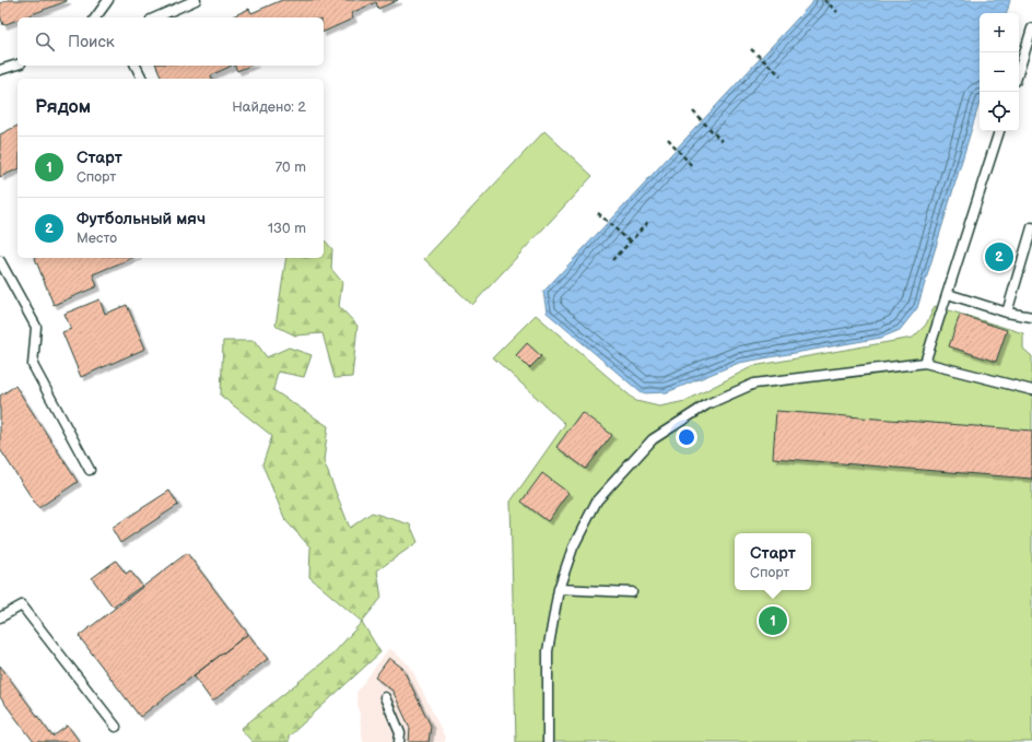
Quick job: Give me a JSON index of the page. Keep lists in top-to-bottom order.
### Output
{
  "page": {
    "map_buttons": ["+", "−"],
    "search": "Поиск",
    "heading": ["Рядом", "Найдено: 2"],
    "list": [
      {
        "mark": "1",
        "name": "Старт",
        "note": "Спорт",
        "value": "70 m"
      },
      {
        "mark": "2",
        "name": "Футбольный мяч",
        "note": "Место",
        "value": "130 m"
      }
    ],
    "pins": ["2", "1"],
    "popup": ["Старт", "Спорт"]
  }
}
